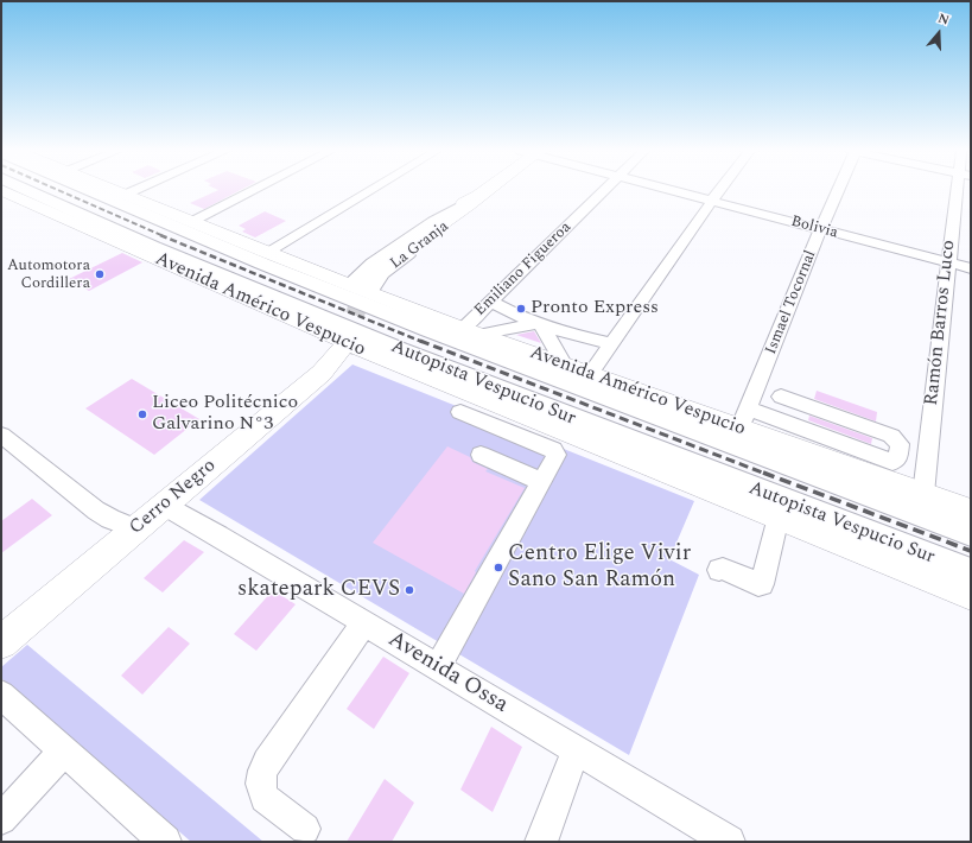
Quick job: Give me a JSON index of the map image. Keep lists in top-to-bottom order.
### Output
{
  "streets": {
    "highway": ["Autopista Vespucio Sur"],
    "main road": ["La Granja", "Avenida Américo Vespucio", "Cerro Negro"],
    "street": [
      "Bolivia",
      "Emiliano Figueroa",
      "Ismael Tocornal",
      "Ramón Barros Luco",
      "Avenida Ossa"
    ]
  },
  "crossings": [
    ["Bolivia", "Ismael Tocornal"],
    ["Bolivia", "Ramón Barros Luco"],
    ["La Granja", "Avenida Américo Vespucio"],
    ["Emiliano Figueroa", "Avenida Américo Vespucio"],
    ["Ismael Tocornal", "Avenida Américo Vespucio"],
    ["Avenida Américo Vespucio", "Ramón Barros Luco"],
    ["Avenida Américo Vespucio", "Cerro Negro"],
    ["Cerro Negro", "Avenida Ossa"]
  ],
  "places": [
    "Automotora Cordillera",
    "Pronto Express",
    "Liceo Politécnico Galvarino N°3",
    "Centro Elige Vivir Sano San Ramón",
    "skatepark CEVS"
  ],
  "north": "top"
}
